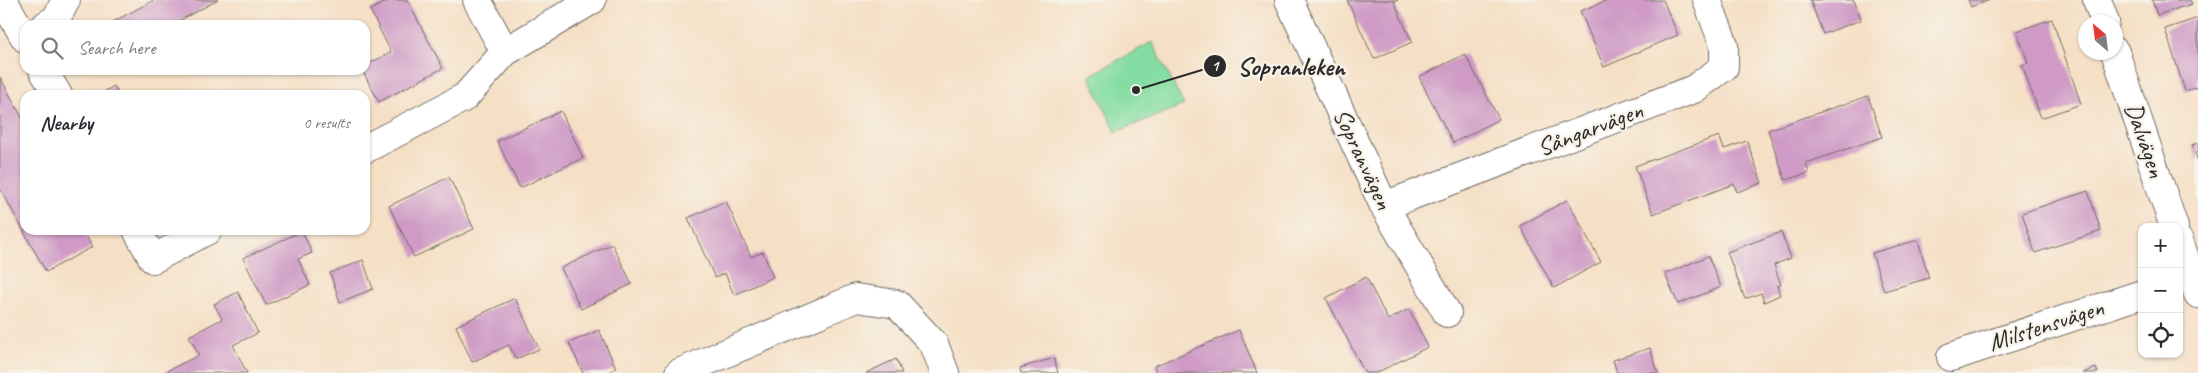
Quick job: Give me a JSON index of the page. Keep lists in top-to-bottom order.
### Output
{
  "streets": {
    "street": [
      "Sångarvägen",
      "Dalvägen",
      "Sopranvägen",
      "Milstensvägen"
    ]
  },
  "crossings": [
    ["Sångarvägen", "Sopranvägen"]
  ],
  "places": ["Sopranleken"],
  "north": "top left",
  "page": {
    "search": "Search here",
    "heading": ["Nearby", "0 results"],
    "map_buttons": ["+", "−"]
  }
}
